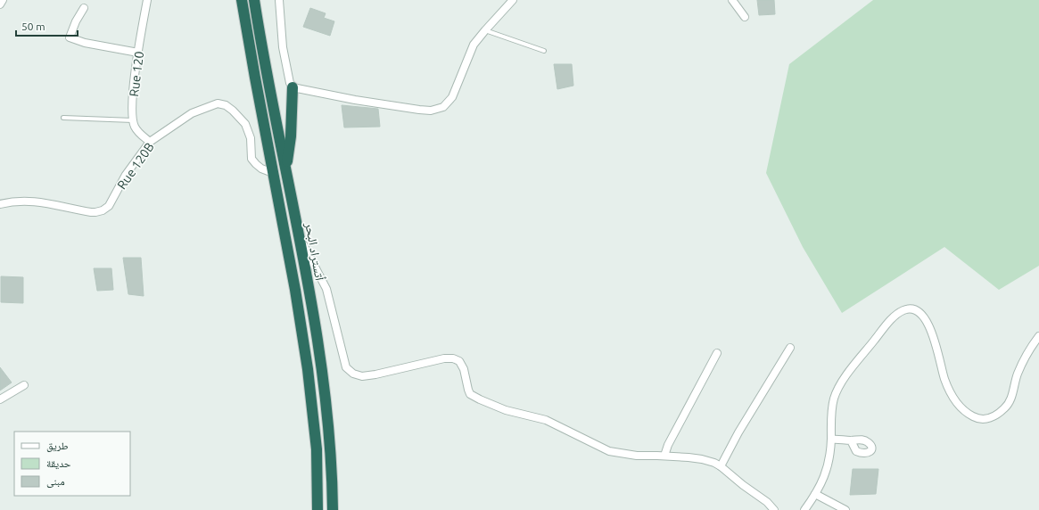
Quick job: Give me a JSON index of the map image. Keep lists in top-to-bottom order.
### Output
{
  "streets": {
    "highway": ["أتستراد البحر"],
    "street": ["Rue 120", "Rue 120B"]
  },
  "legend": ["طريق", "حديقة", "مبنى"],
  "scale_bar": "50 m"
}
